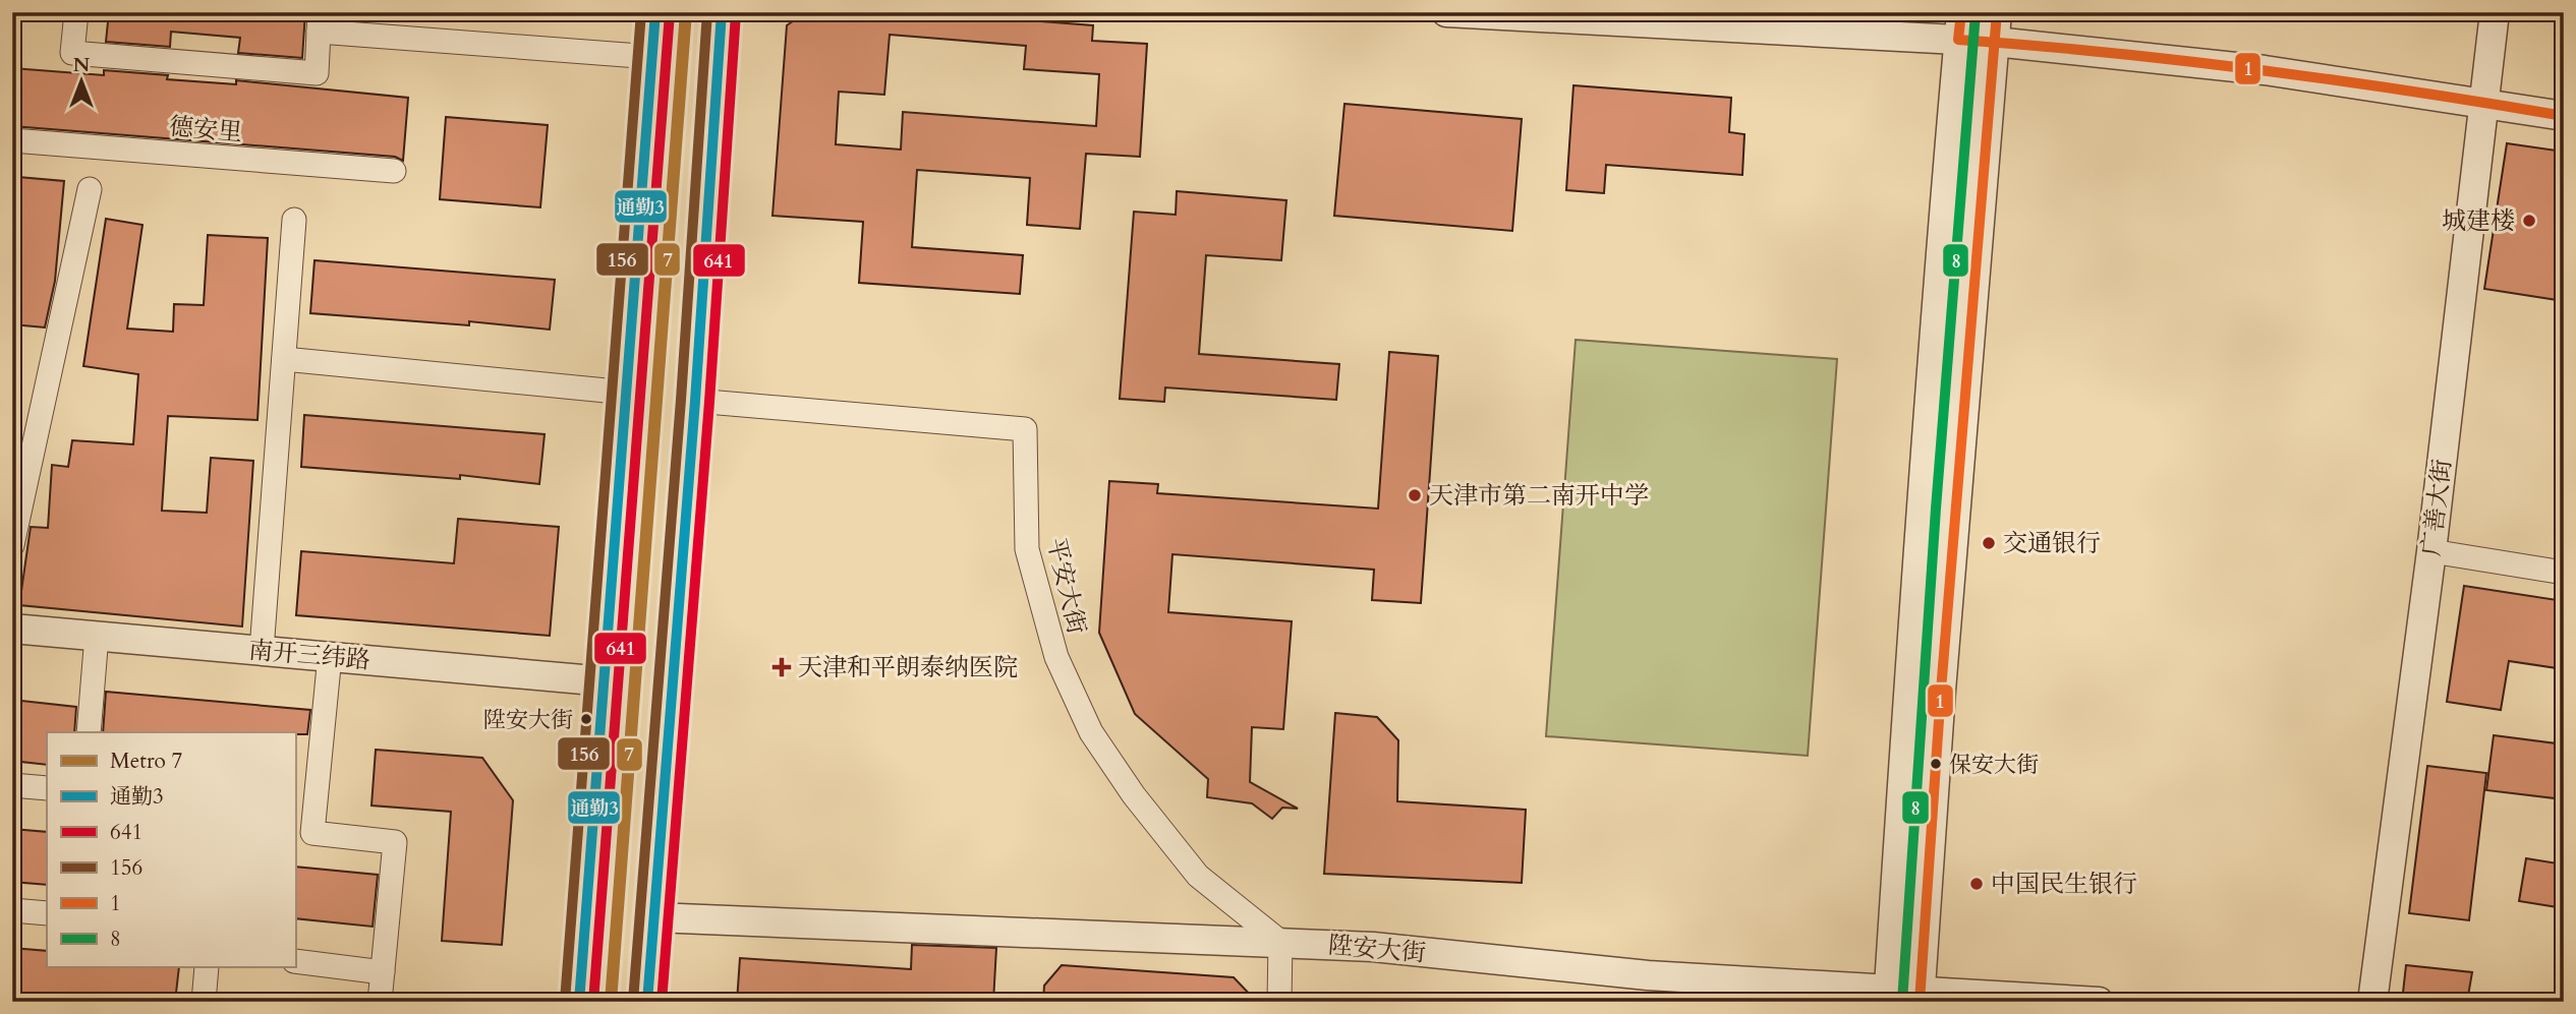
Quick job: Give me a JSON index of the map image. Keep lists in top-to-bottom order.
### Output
{
  "streets": {
    "street": [
      "德安里",
      "广善大街",
      "平安大街",
      "南开三纬路",
      "陞安大街"
    ]
  },
  "crossings": [
    ["平安大街", "陞安大街"]
  ],
  "places": {
    "other": [
      "城建楼",
      "天津市第二南开中学",
      "交通银行",
      "陞安大街",
      "保安大街",
      "中国民生银行"
    ],
    "health": ["天津和平朗泰纳医院"]
  },
  "lines": [
    "metro line 7",
    "transit line 通勤3",
    "transit line 156",
    "transit line 1",
    "transit line 641",
    "transit line 8"
  ],
  "legend": [
    "Metro 7",
    "通勤3",
    "641",
    "156",
    "1",
    "8"
  ],
  "north": "top"
}
